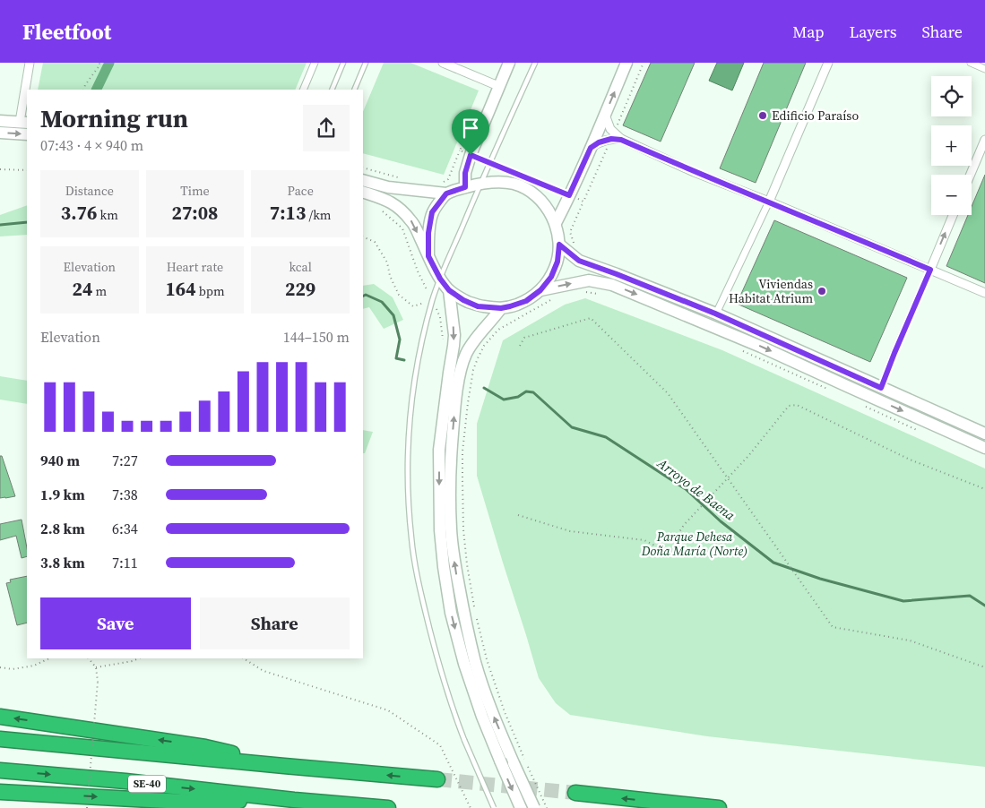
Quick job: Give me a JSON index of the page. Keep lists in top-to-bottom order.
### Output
{
  "streets": {
    "highway": ["SE-40"]
  },
  "water": ["Arroyo de Baena"],
  "parks": ["Parque Dehesa Doña María (Norte)"],
  "places": ["Edificio Paraíso", "Viviendas Habitat Atrium"],
  "page": {
    "header": "Fleetfoot",
    "nav": ["Map", "Layers", "Share"],
    "map_buttons": ["+", "−"],
    "heading": ["Morning run", "07:43 · 4 × 940 m"],
    "stats": [
      ["Distance", "3.76 km"],
      ["Time", "27:08"],
      ["Pace", "7:13 /km"],
      ["Elevation", "24 m"],
      ["Heart rate", "164 bpm"],
      ["kcal", "229"]
    ],
    "chart": ["Elevation", "144–150 m"],
    "list": [
      {
        "name": "940 m",
        "note": "7:27"
      },
      {
        "name": "1.9 km",
        "note": "7:38"
      },
      {
        "name": "2.8 km",
        "note": "6:34"
      },
      {
        "name": "3.8 km",
        "note": "7:11"
      }
    ],
    "buttons": ["Save", "Share"]
  }
}
